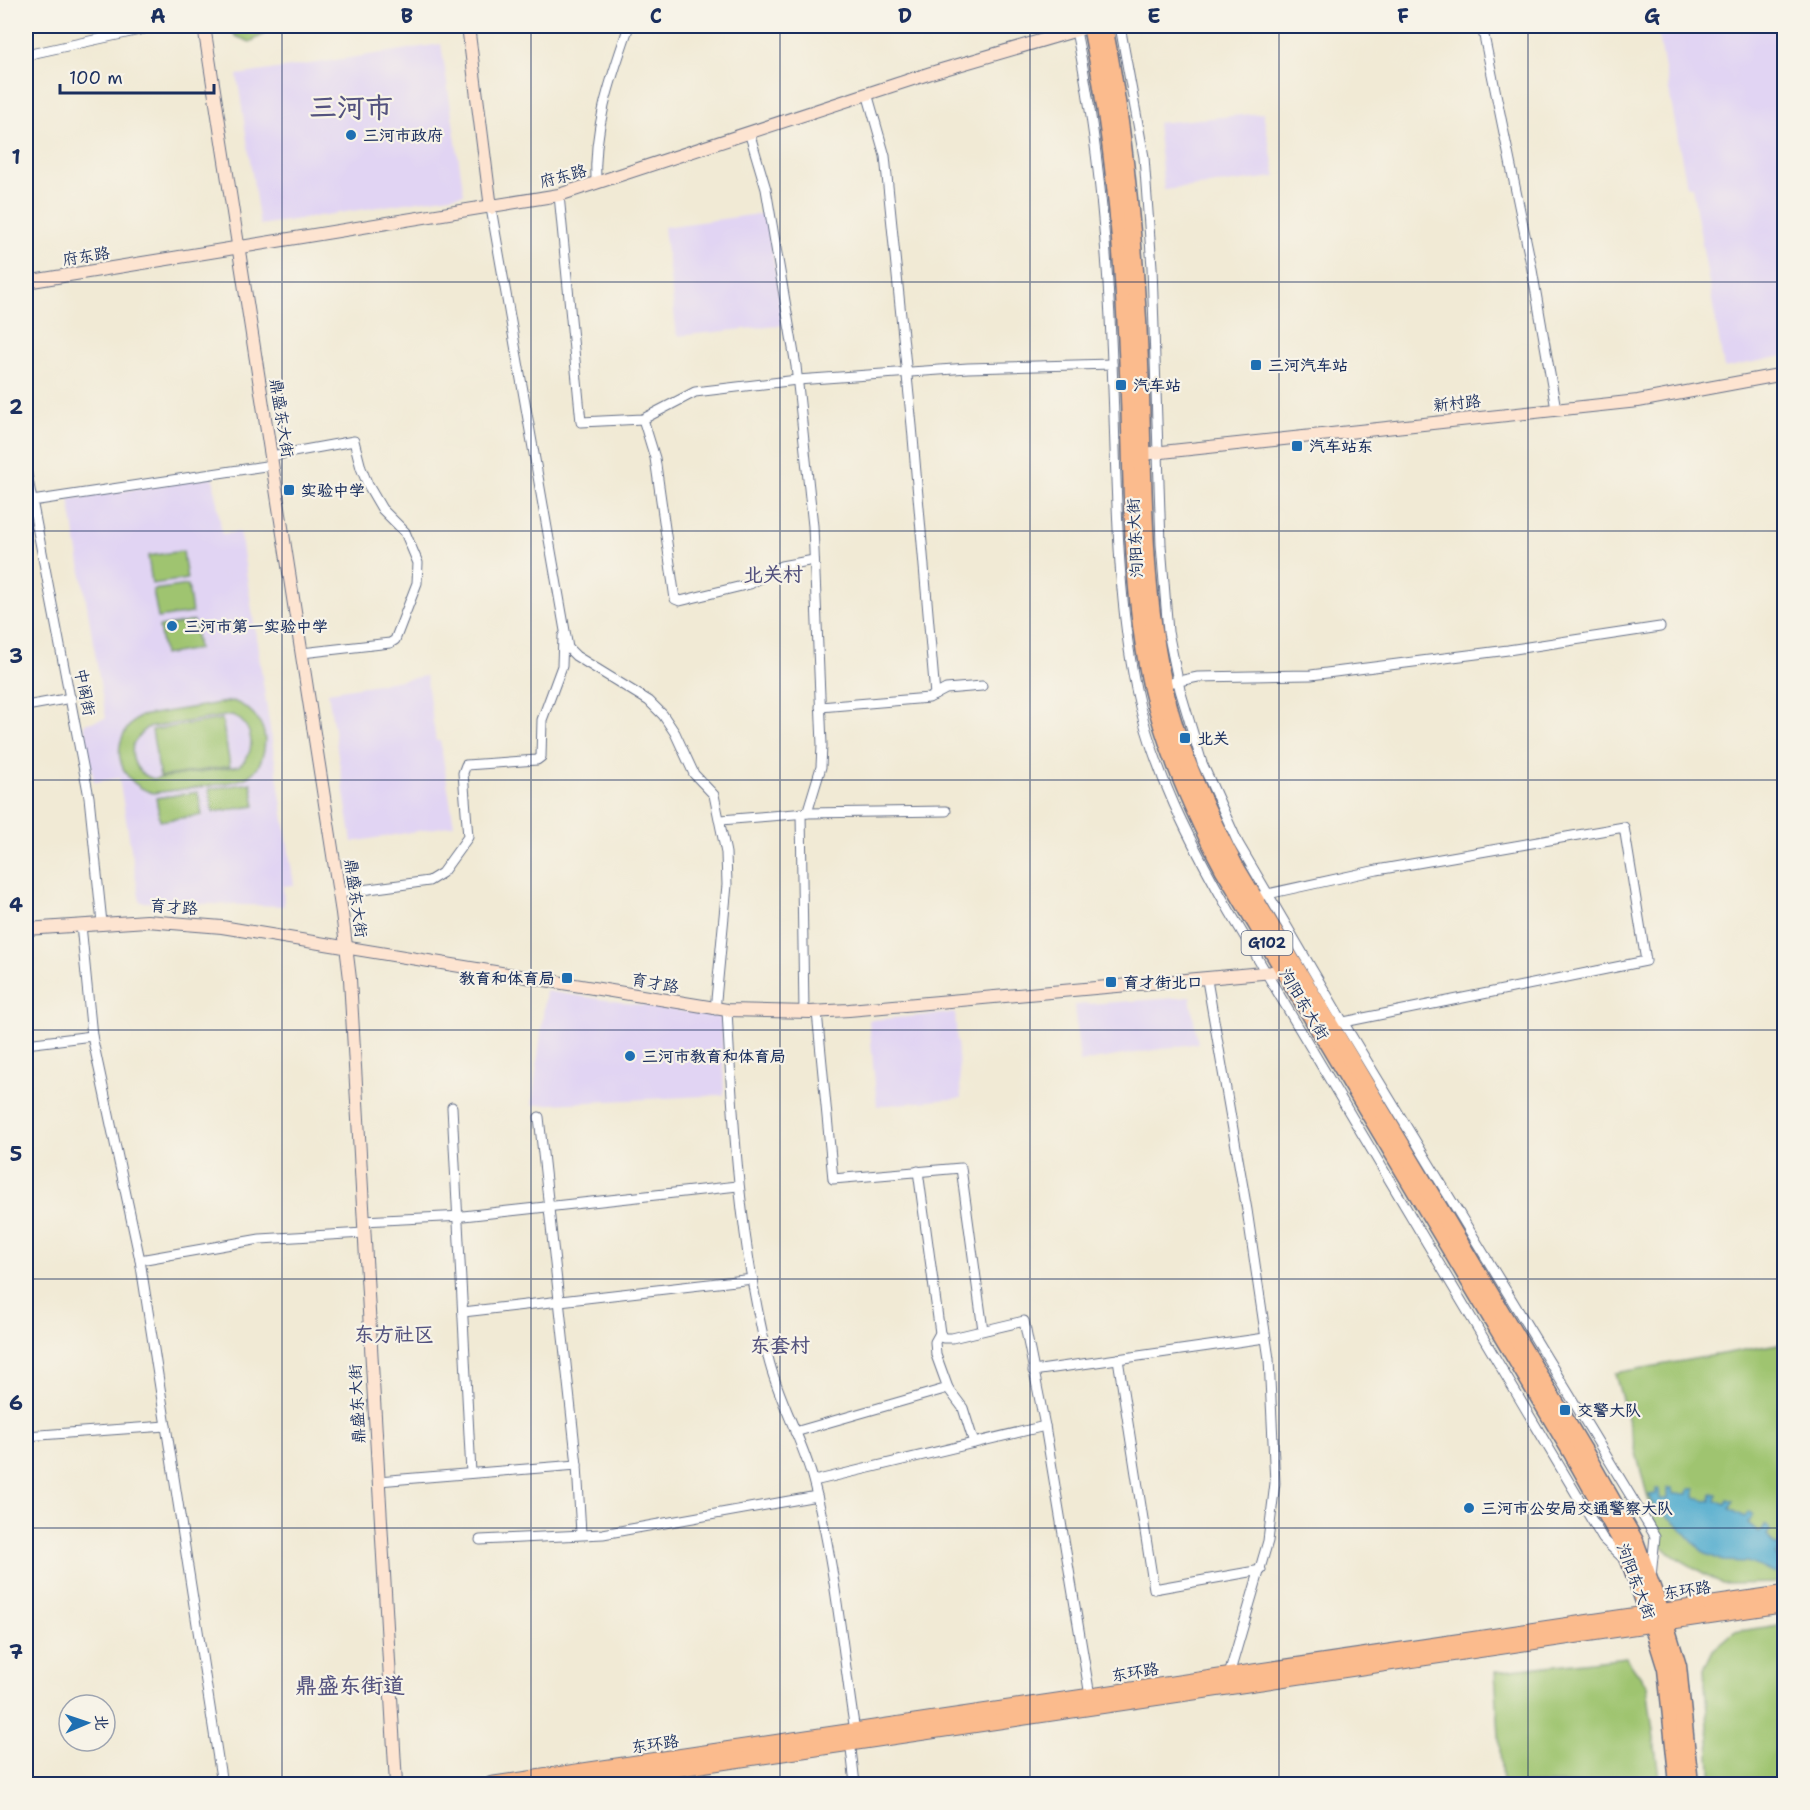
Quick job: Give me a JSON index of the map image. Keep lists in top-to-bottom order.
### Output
{
  "streets": {
    "highway": ["泃阳东大街", "G102"],
    "main road": [
      "府东路",
      "新村路",
      "鼎盛东大街",
      "育才路",
      "东环路"
    ],
    "street": ["中阁街"]
  },
  "crossings": [
    ["府东路", "鼎盛东大街"],
    ["府东路", "泃阳东大街"],
    ["新村路", "泃阳东大街"],
    ["鼎盛东大街", "育才路"],
    ["泃阳东大街", "育才路"],
    ["泃阳东大街", "东环路"],
    ["中阁街", "育才路"]
  ],
  "districts": [
    "三河市",
    "北关村",
    "东方社区",
    "东套村",
    "鼎盛东街道"
  ],
  "places": {
    "other": [
      "三河市政府",
      "三河市第一实验中学",
      "三河市教育和体育局",
      "三河市公安局交通警察大队"
    ],
    "transit": [
      "三河汽车站",
      "汽车站",
      "汽车站东",
      "实验中学",
      "北关",
      "教育和体育局",
      "育才街北口",
      "交警大队"
    ]
  },
  "scale_bar": "100 m",
  "north": "right",
  "grid": {
    "columns": [
      "A",
      "B",
      "C",
      "D",
      "E",
      "F",
      "G"
    ],
    "rows": [
      "1",
      "2",
      "3",
      "4",
      "5",
      "6",
      "7"
    ]
  }
}
